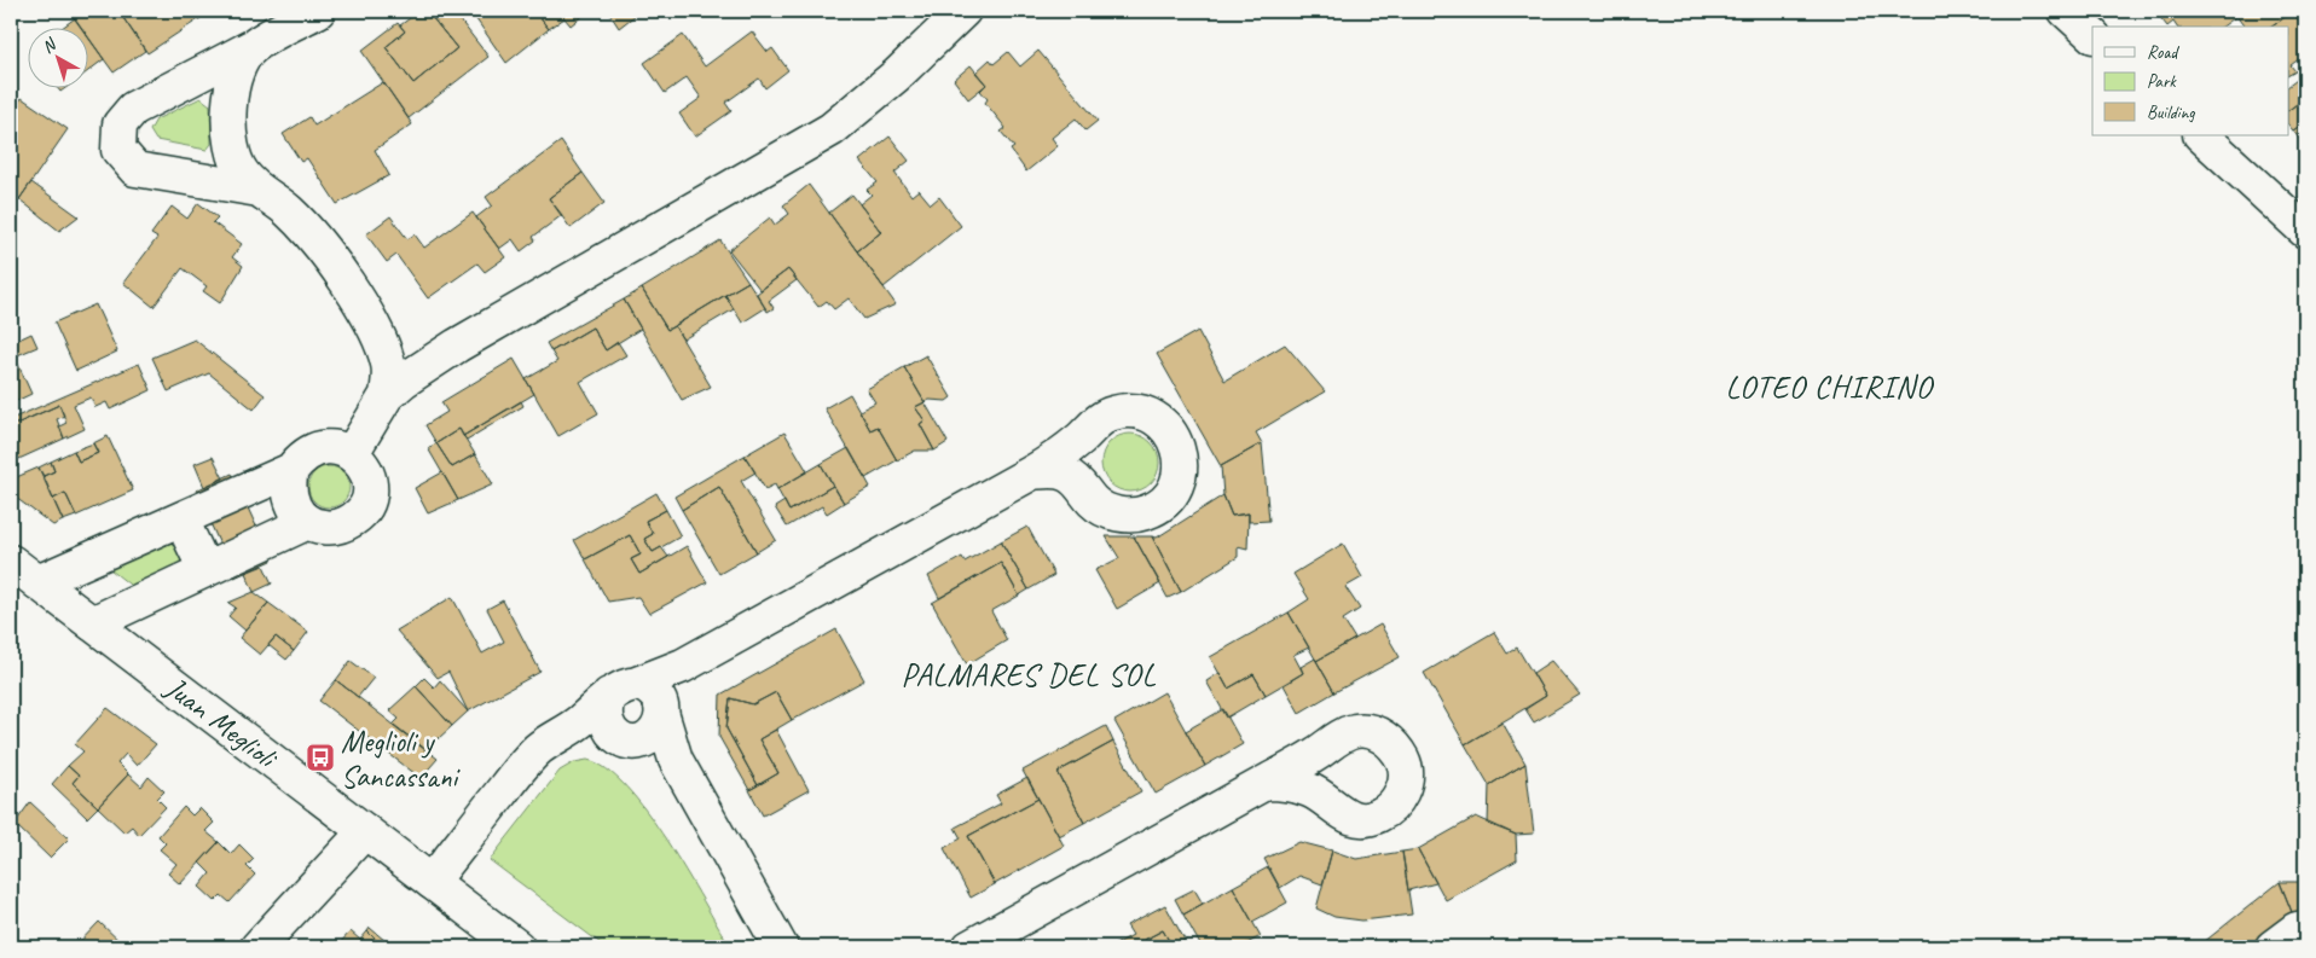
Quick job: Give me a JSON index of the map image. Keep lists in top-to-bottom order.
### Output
{
  "streets": {
    "street": ["Juan Meglioli"]
  },
  "districts": ["LOTEO CHIRINO", "PALMARES DEL SOL"],
  "places": {
    "bus stop": ["Meglioli y Sancassani"]
  },
  "legend": ["Road", "Park", "Building"],
  "north": "top left"
}
